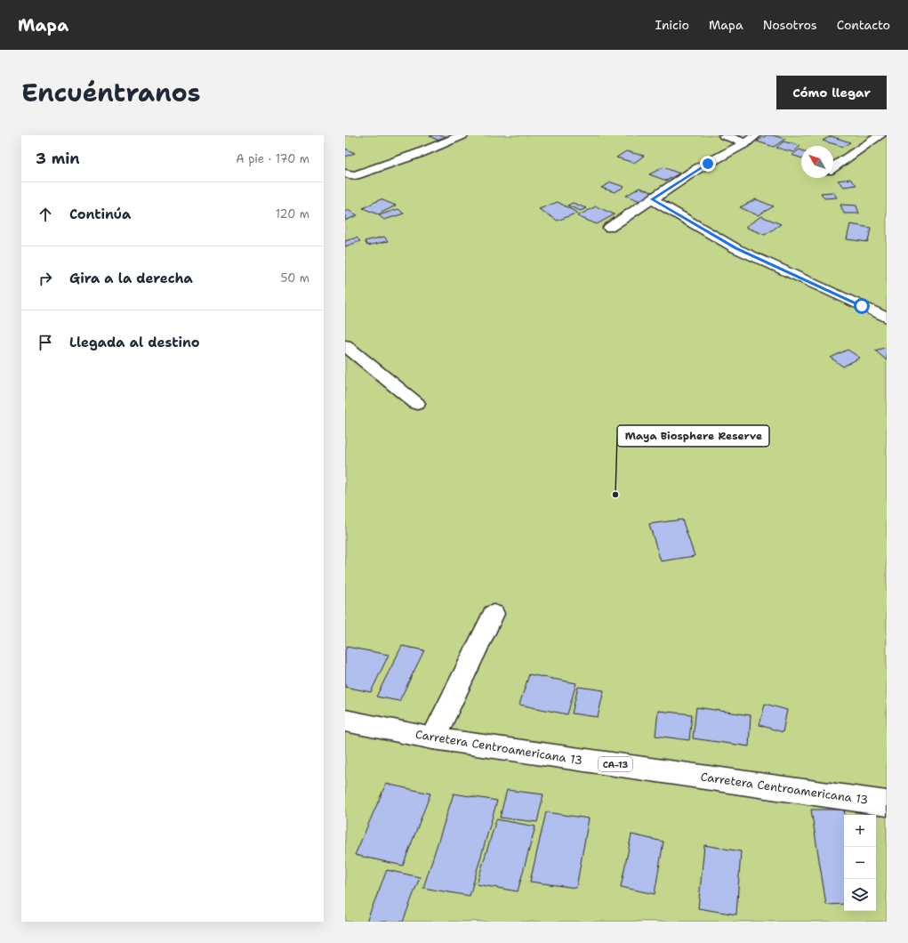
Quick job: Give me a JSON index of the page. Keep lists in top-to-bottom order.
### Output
{
  "streets": {
    "main road": ["Carretera Centroamericana 13", "CA-13"]
  },
  "places": ["Maya Biosphere Reserve"],
  "north": "top left",
  "page": {
    "header": "Mapa",
    "nav": [
      "Inicio",
      "Mapa",
      "Nosotros",
      "Contacto"
    ],
    "title": "Encuéntranos",
    "buttons": "Cómo llegar",
    "heading": ["3 min", "A pie · 170 m"],
    "list": [
      ["Continúa", "120 m"],
      ["Gira a la derecha", "50 m"],
      "Llegada al destino"
    ],
    "map_buttons": ["+", "−"]
  }
}
